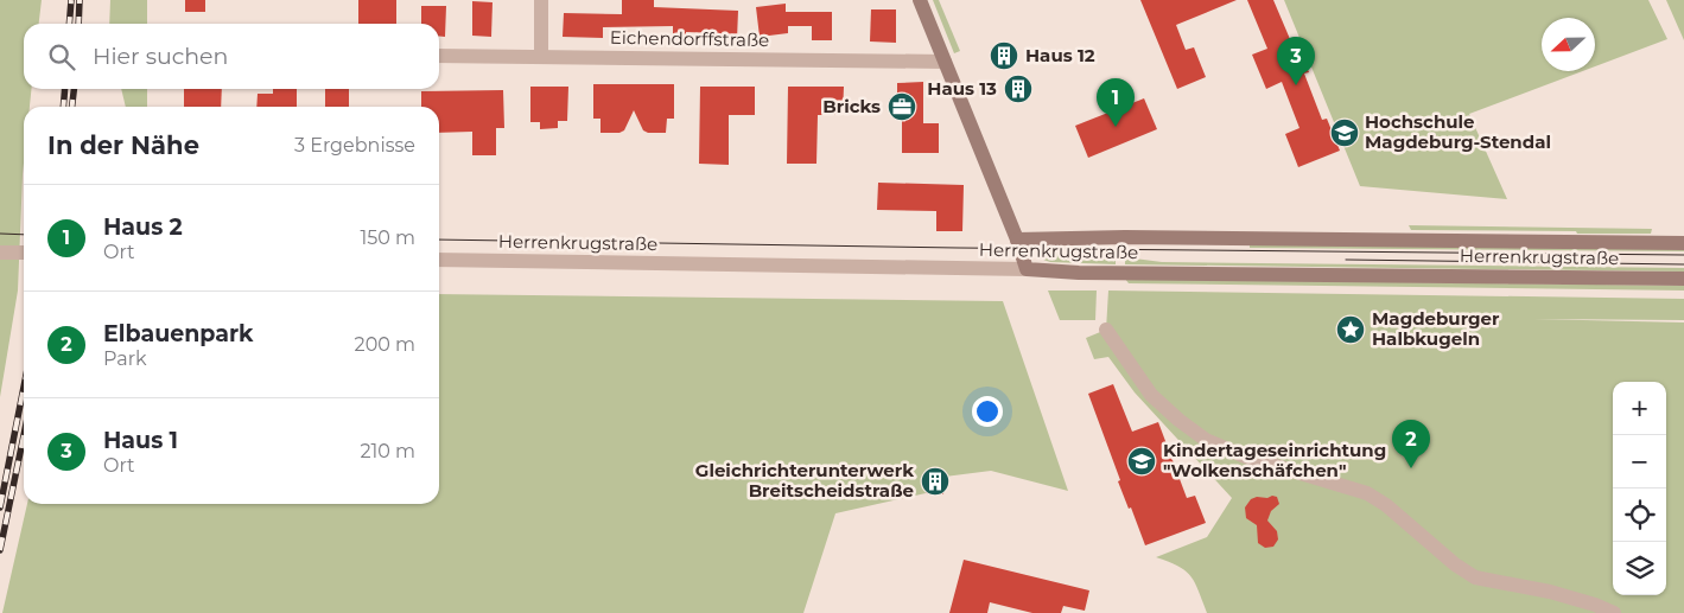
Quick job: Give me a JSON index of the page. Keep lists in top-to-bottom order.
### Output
{
  "streets": {
    "street": ["Eichendorffstraße", "Herrenkrugstraße"]
  },
  "places": {
    "building": ["Haus 12", "Haus 13", "Gleichrichterunterwerk Breitscheidstraße"],
    "office": ["Bricks"],
    "school or university": ["Hochschule Magdeburg-Stendal", "Kindertageseinrichtung \"Wolkenschäfchen\""],
    "place": ["Magdeburger Halbkugeln"]
  },
  "north": "left",
  "page": {
    "search": "Hier suchen",
    "pins": ["3", "1", "2"],
    "heading": ["In der Nähe", "3 Ergebnisse"],
    "list": [
      {
        "mark": "1",
        "name": "Haus 2",
        "note": "Ort",
        "value": "150 m"
      },
      {
        "mark": "2",
        "name": "Elbauenpark",
        "note": "Park",
        "value": "200 m"
      },
      {
        "mark": "3",
        "name": "Haus 1",
        "note": "Ort",
        "value": "210 m"
      }
    ],
    "map_buttons": ["+", "−"]
  }
}
